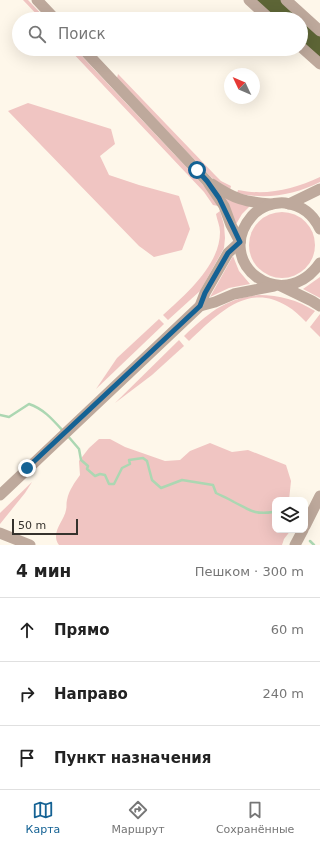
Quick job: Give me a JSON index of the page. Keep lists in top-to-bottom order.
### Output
{
  "scale_bar": "50 m",
  "north": "top left",
  "page": {
    "search": "Поиск",
    "scale": "50 m",
    "heading": ["4 мин", "Пешком · 300 m"],
    "list": [
      ["Прямо", "60 m"],
      ["Направо", "240 m"],
      "Пункт назначения"
    ],
    "nav": ["Карта", "Маршрут", "Сохранённые"]
  }
}
